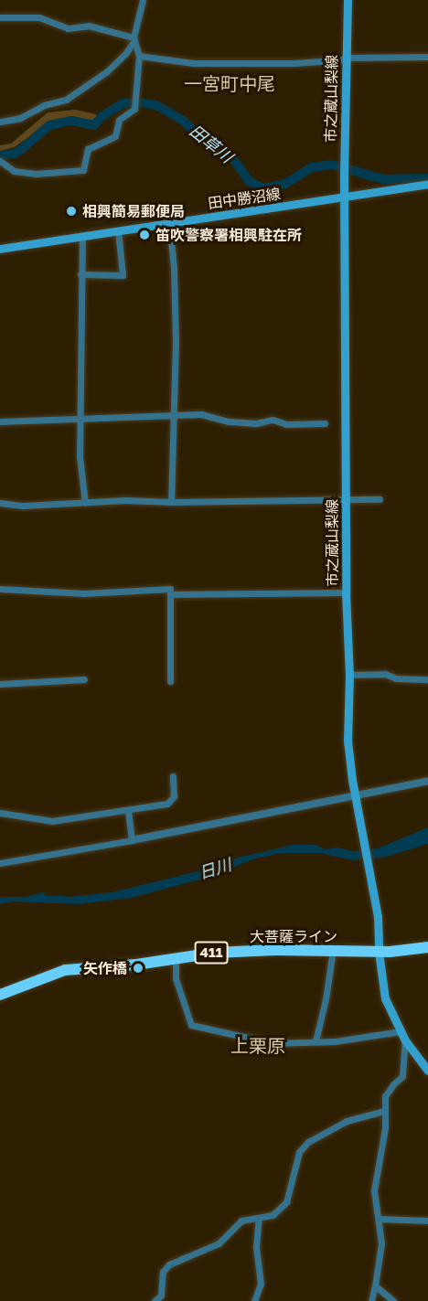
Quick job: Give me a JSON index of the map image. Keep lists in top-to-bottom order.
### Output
{
  "streets": {
    "highway": ["大菩薩ライン", "411"],
    "main road": ["市之蔵山梨線", "田中勝沼線"]
  },
  "crossings": [
    ["市之蔵山梨線", "田中勝沼線"],
    ["市之蔵山梨線", "大菩薩ライン"]
  ],
  "districts": ["一宮町中尾", "上栗原"],
  "water": ["田草川", "日川"],
  "places": ["相興簡易郵便局", "笛吹警察署相興駐在所", "矢作橋"]
}
